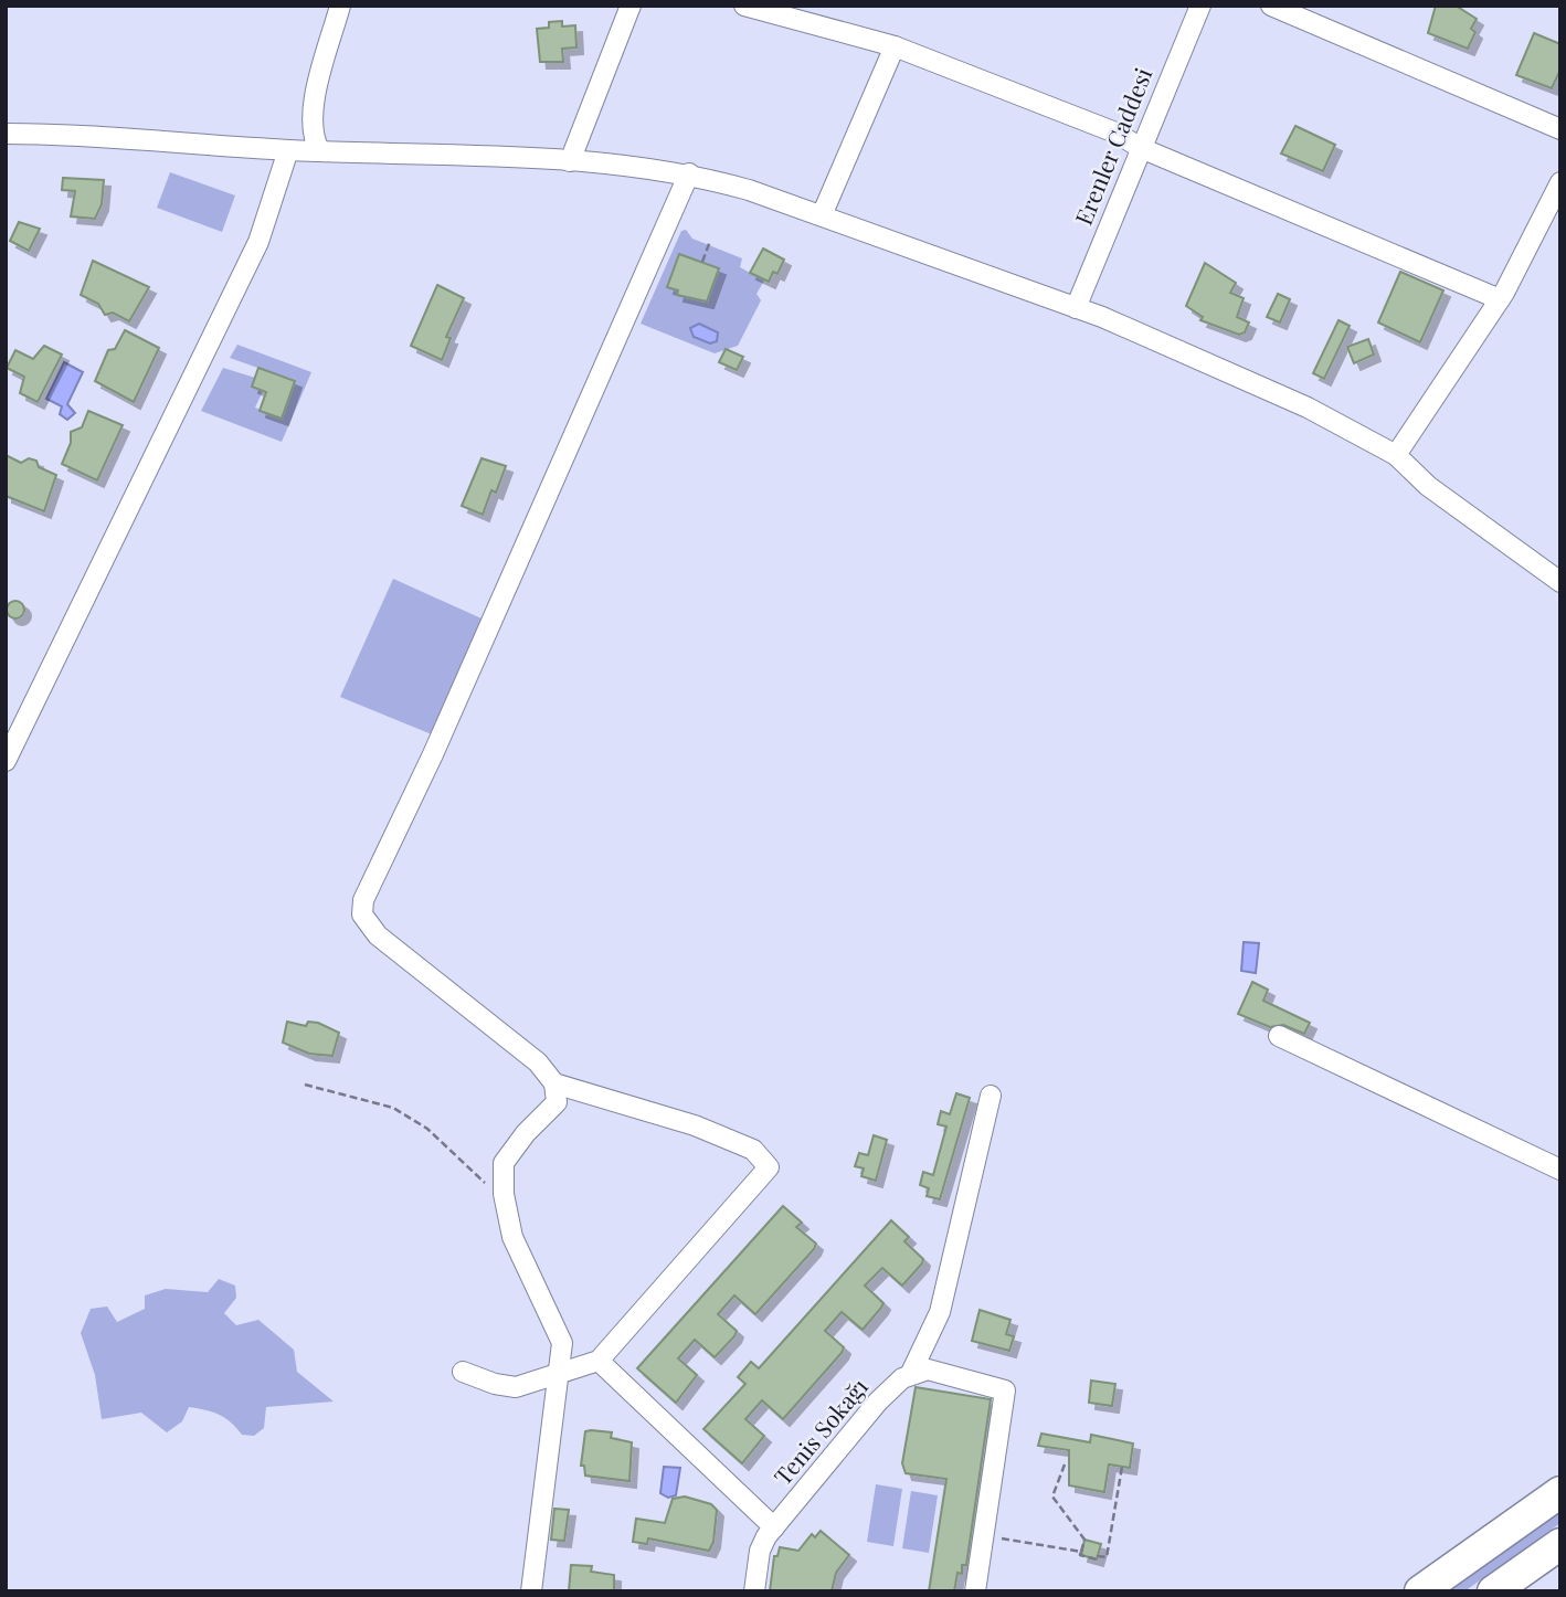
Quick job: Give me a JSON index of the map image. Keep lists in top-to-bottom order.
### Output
{
  "streets": {
    "street": ["Erenler Caddesi", "Tenis Sokağı"]
  }
}
